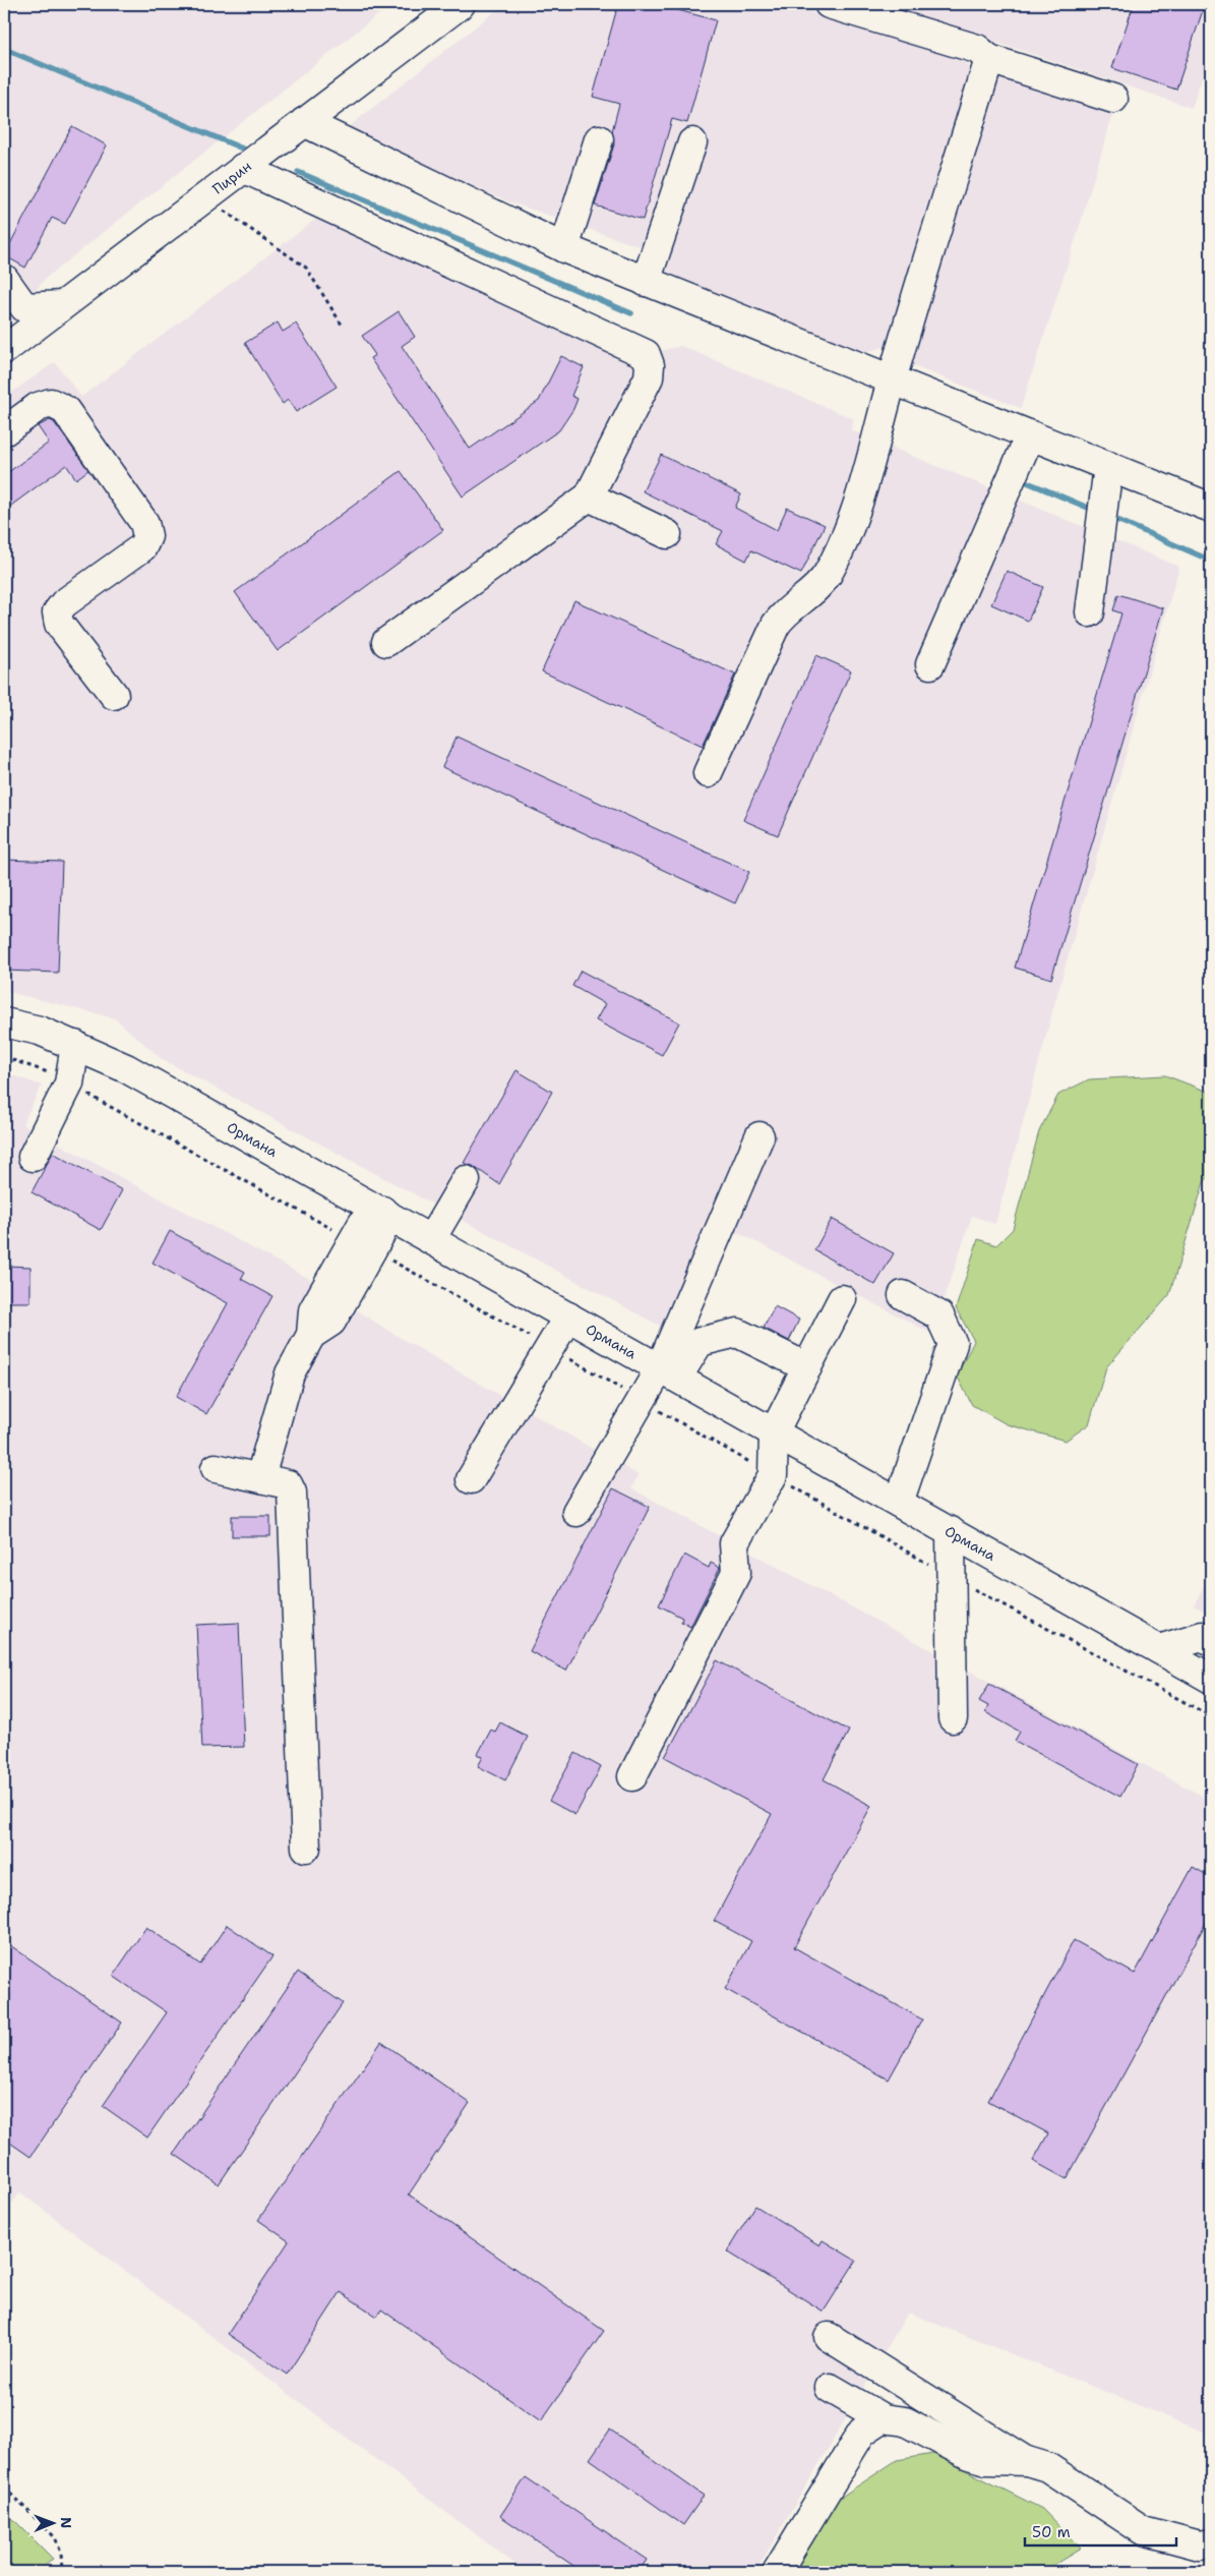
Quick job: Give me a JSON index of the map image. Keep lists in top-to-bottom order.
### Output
{
  "streets": {
    "street": ["Пирин", "Ормана"]
  },
  "scale_bar": "50 m",
  "north": "right"
}
